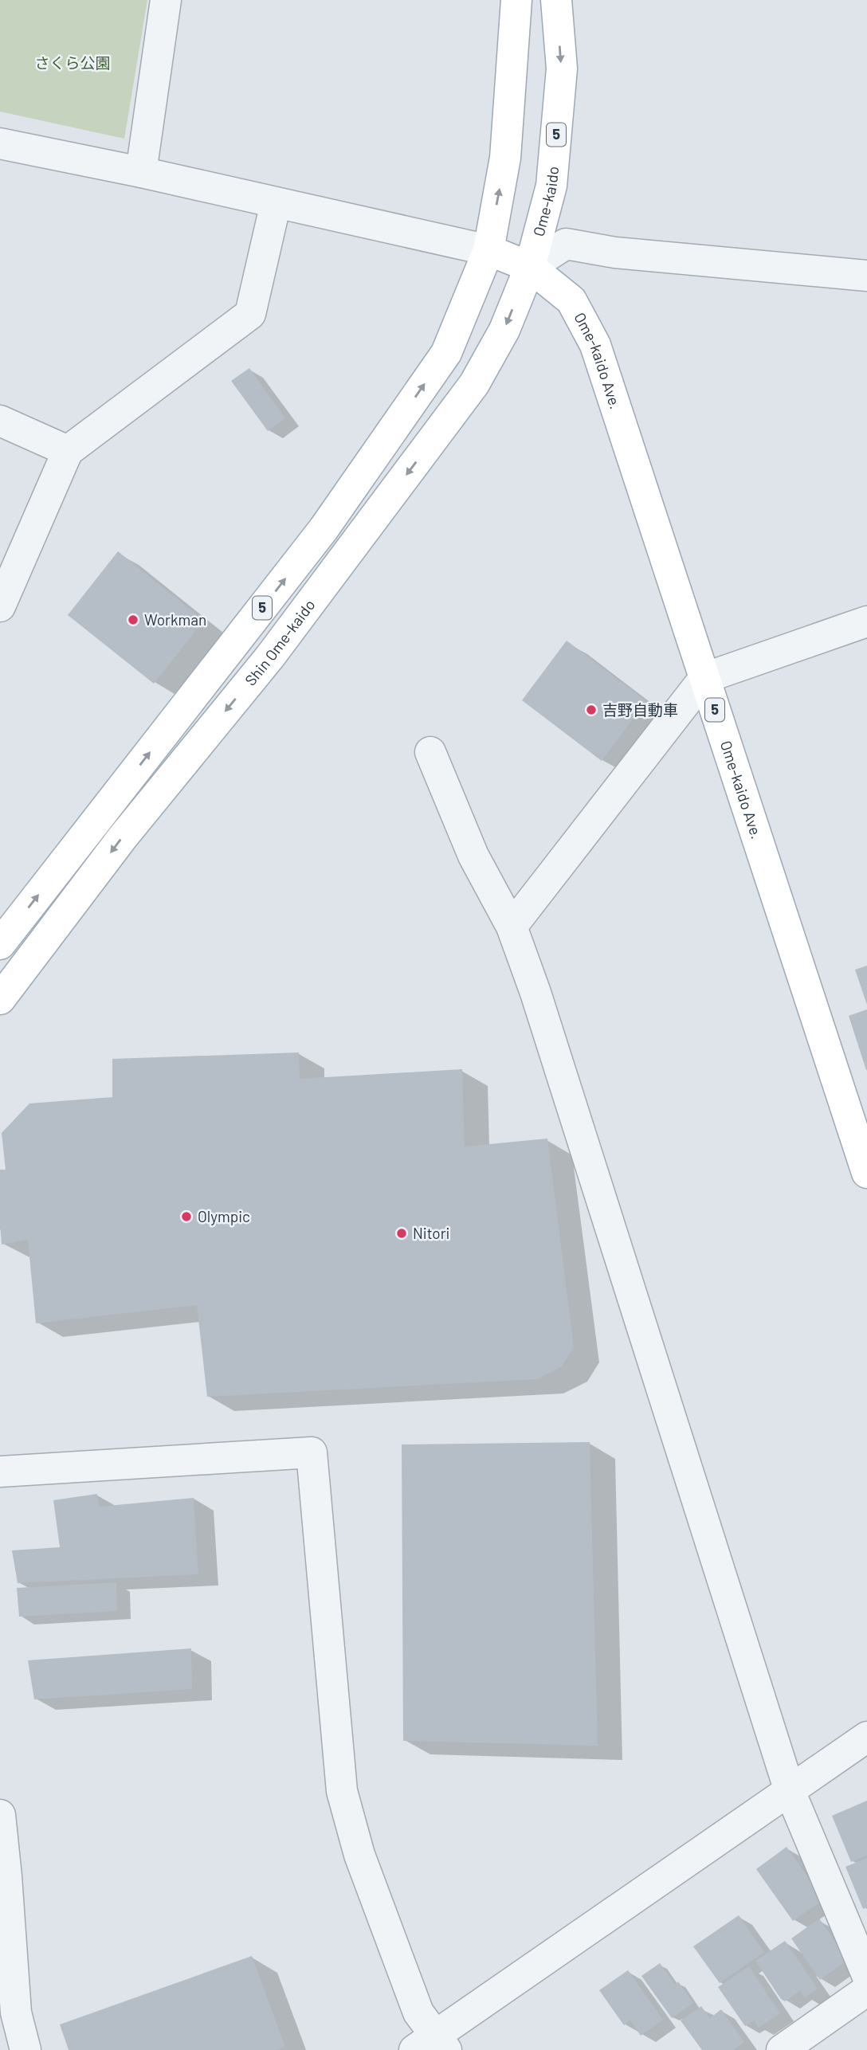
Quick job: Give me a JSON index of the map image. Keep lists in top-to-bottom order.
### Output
{
  "streets": {
    "main road": [
      "5",
      "Ome-kaido",
      "Ome-kaido Ave.",
      "Shin Ome-kaido"
    ]
  },
  "crossings": [
    ["5", "Ome-kaido"],
    ["5", "Ome-kaido Ave."],
    ["5", "Shin Ome-kaido"],
    ["Ome-kaido", "Ome-kaido Ave."],
    ["Ome-kaido", "Shin Ome-kaido"],
    ["Ome-kaido Ave.", "Shin Ome-kaido"]
  ],
  "parks": ["さくら公園"],
  "places": [
    "Workman",
    "吉野自動車",
    "Olympic",
    "Nitori"
  ]
}
